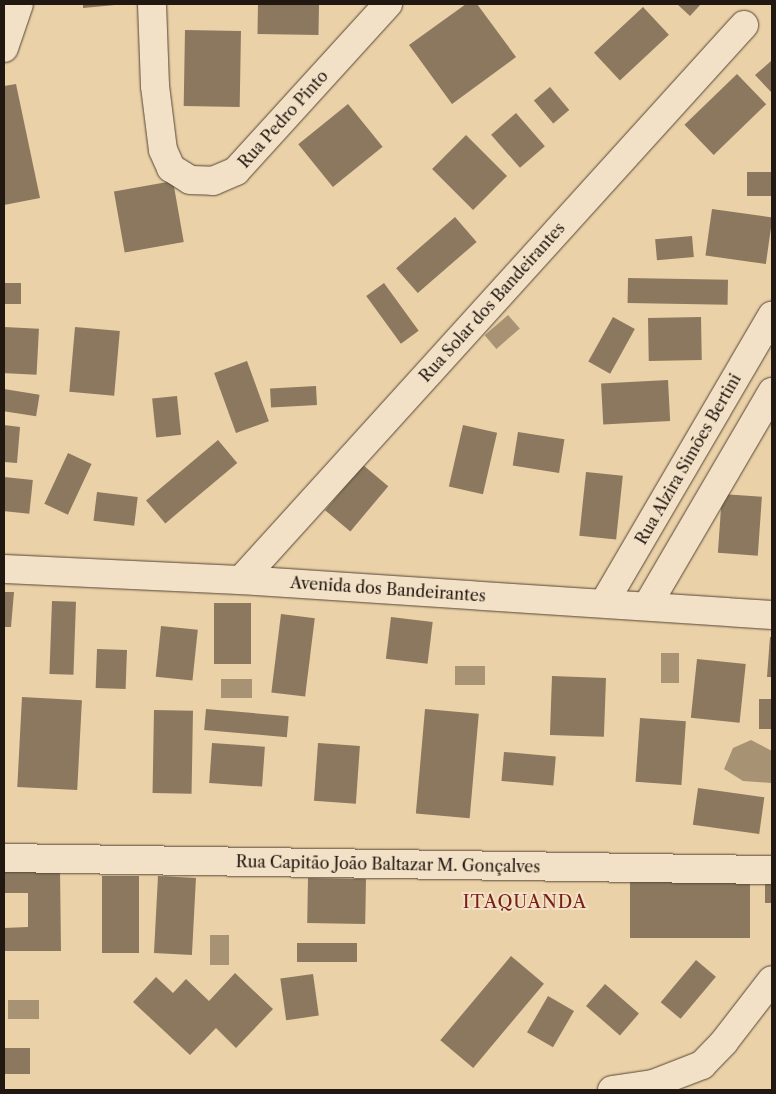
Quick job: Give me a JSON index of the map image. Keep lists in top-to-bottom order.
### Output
{
  "streets": {
    "street": [
      "Rua Pedro Pinto",
      "Rua Solar dos Bandeirantes",
      "Rua Alzira Simões Bertini",
      "Avenida dos Bandeirantes",
      "Rua Capitão João Baltazar M. Gonçalves"
    ]
  },
  "crossings": [
    ["Rua Solar dos Bandeirantes", "Avenida dos Bandeirantes"],
    ["Rua Alzira Simões Bertini", "Avenida dos Bandeirantes"]
  ],
  "districts": ["ITAQUANDA"]
}
